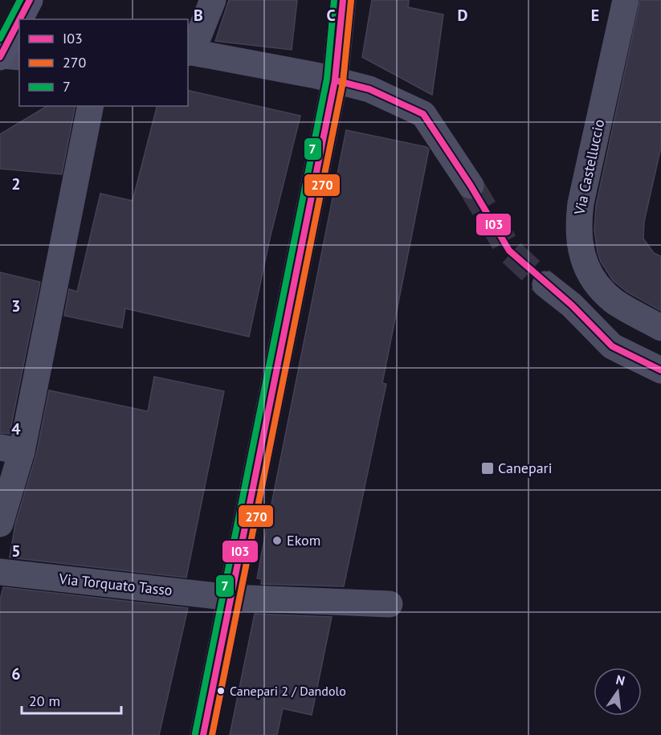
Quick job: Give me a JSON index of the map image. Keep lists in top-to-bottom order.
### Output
{
  "streets": {
    "street": ["Via Castelluccio", "Via Torquato Tasso"]
  },
  "places": {
    "transit": ["Canepari"],
    "other": ["Ekom", "Canepari 2 / Dandolo"]
  },
  "lines": ["transit line I03", "transit line 7", "transit line 270"],
  "legend": ["I03", "270", "7"],
  "scale_bar": "20 m",
  "north": "top",
  "grid": {
    "columns": [
      "B",
      "C",
      "D",
      "E"
    ],
    "rows": [
      "2",
      "3",
      "4",
      "5",
      "6"
    ]
  }
}
